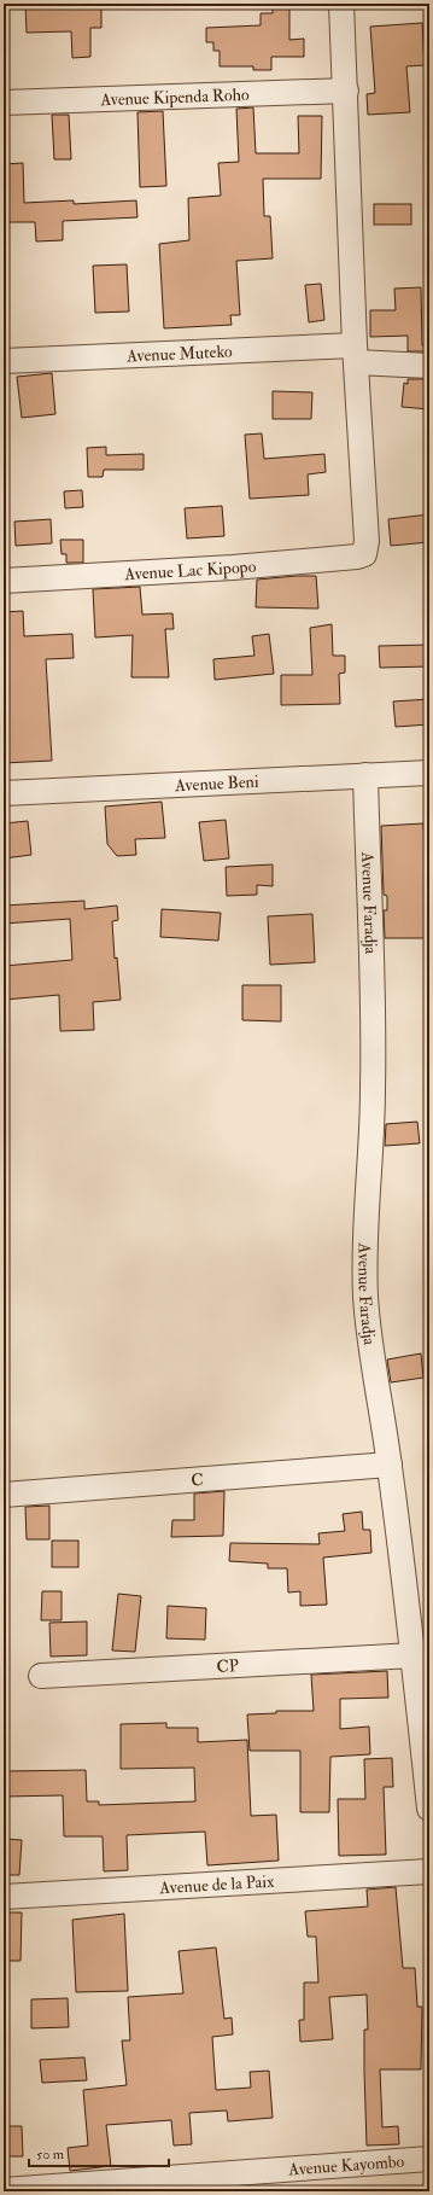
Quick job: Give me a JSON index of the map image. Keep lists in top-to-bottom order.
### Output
{
  "streets": {
    "street": [
      "Avenue Kipenda Roho",
      "Avenue Muteko",
      "Avenue Lac Kipopo",
      "Avenue Beni",
      "Avenue Faradja",
      "C",
      "CP",
      "Avenue de la Paix",
      "Avenue Kayombo"
    ]
  },
  "crossings": [
    ["Avenue Muteko", "Avenue Lac Kipopo"],
    ["Avenue Beni", "Avenue Faradja"],
    ["Avenue Faradja", "C"],
    ["Avenue Faradja", "CP"]
  ],
  "scale_bar": "50 m"
}
